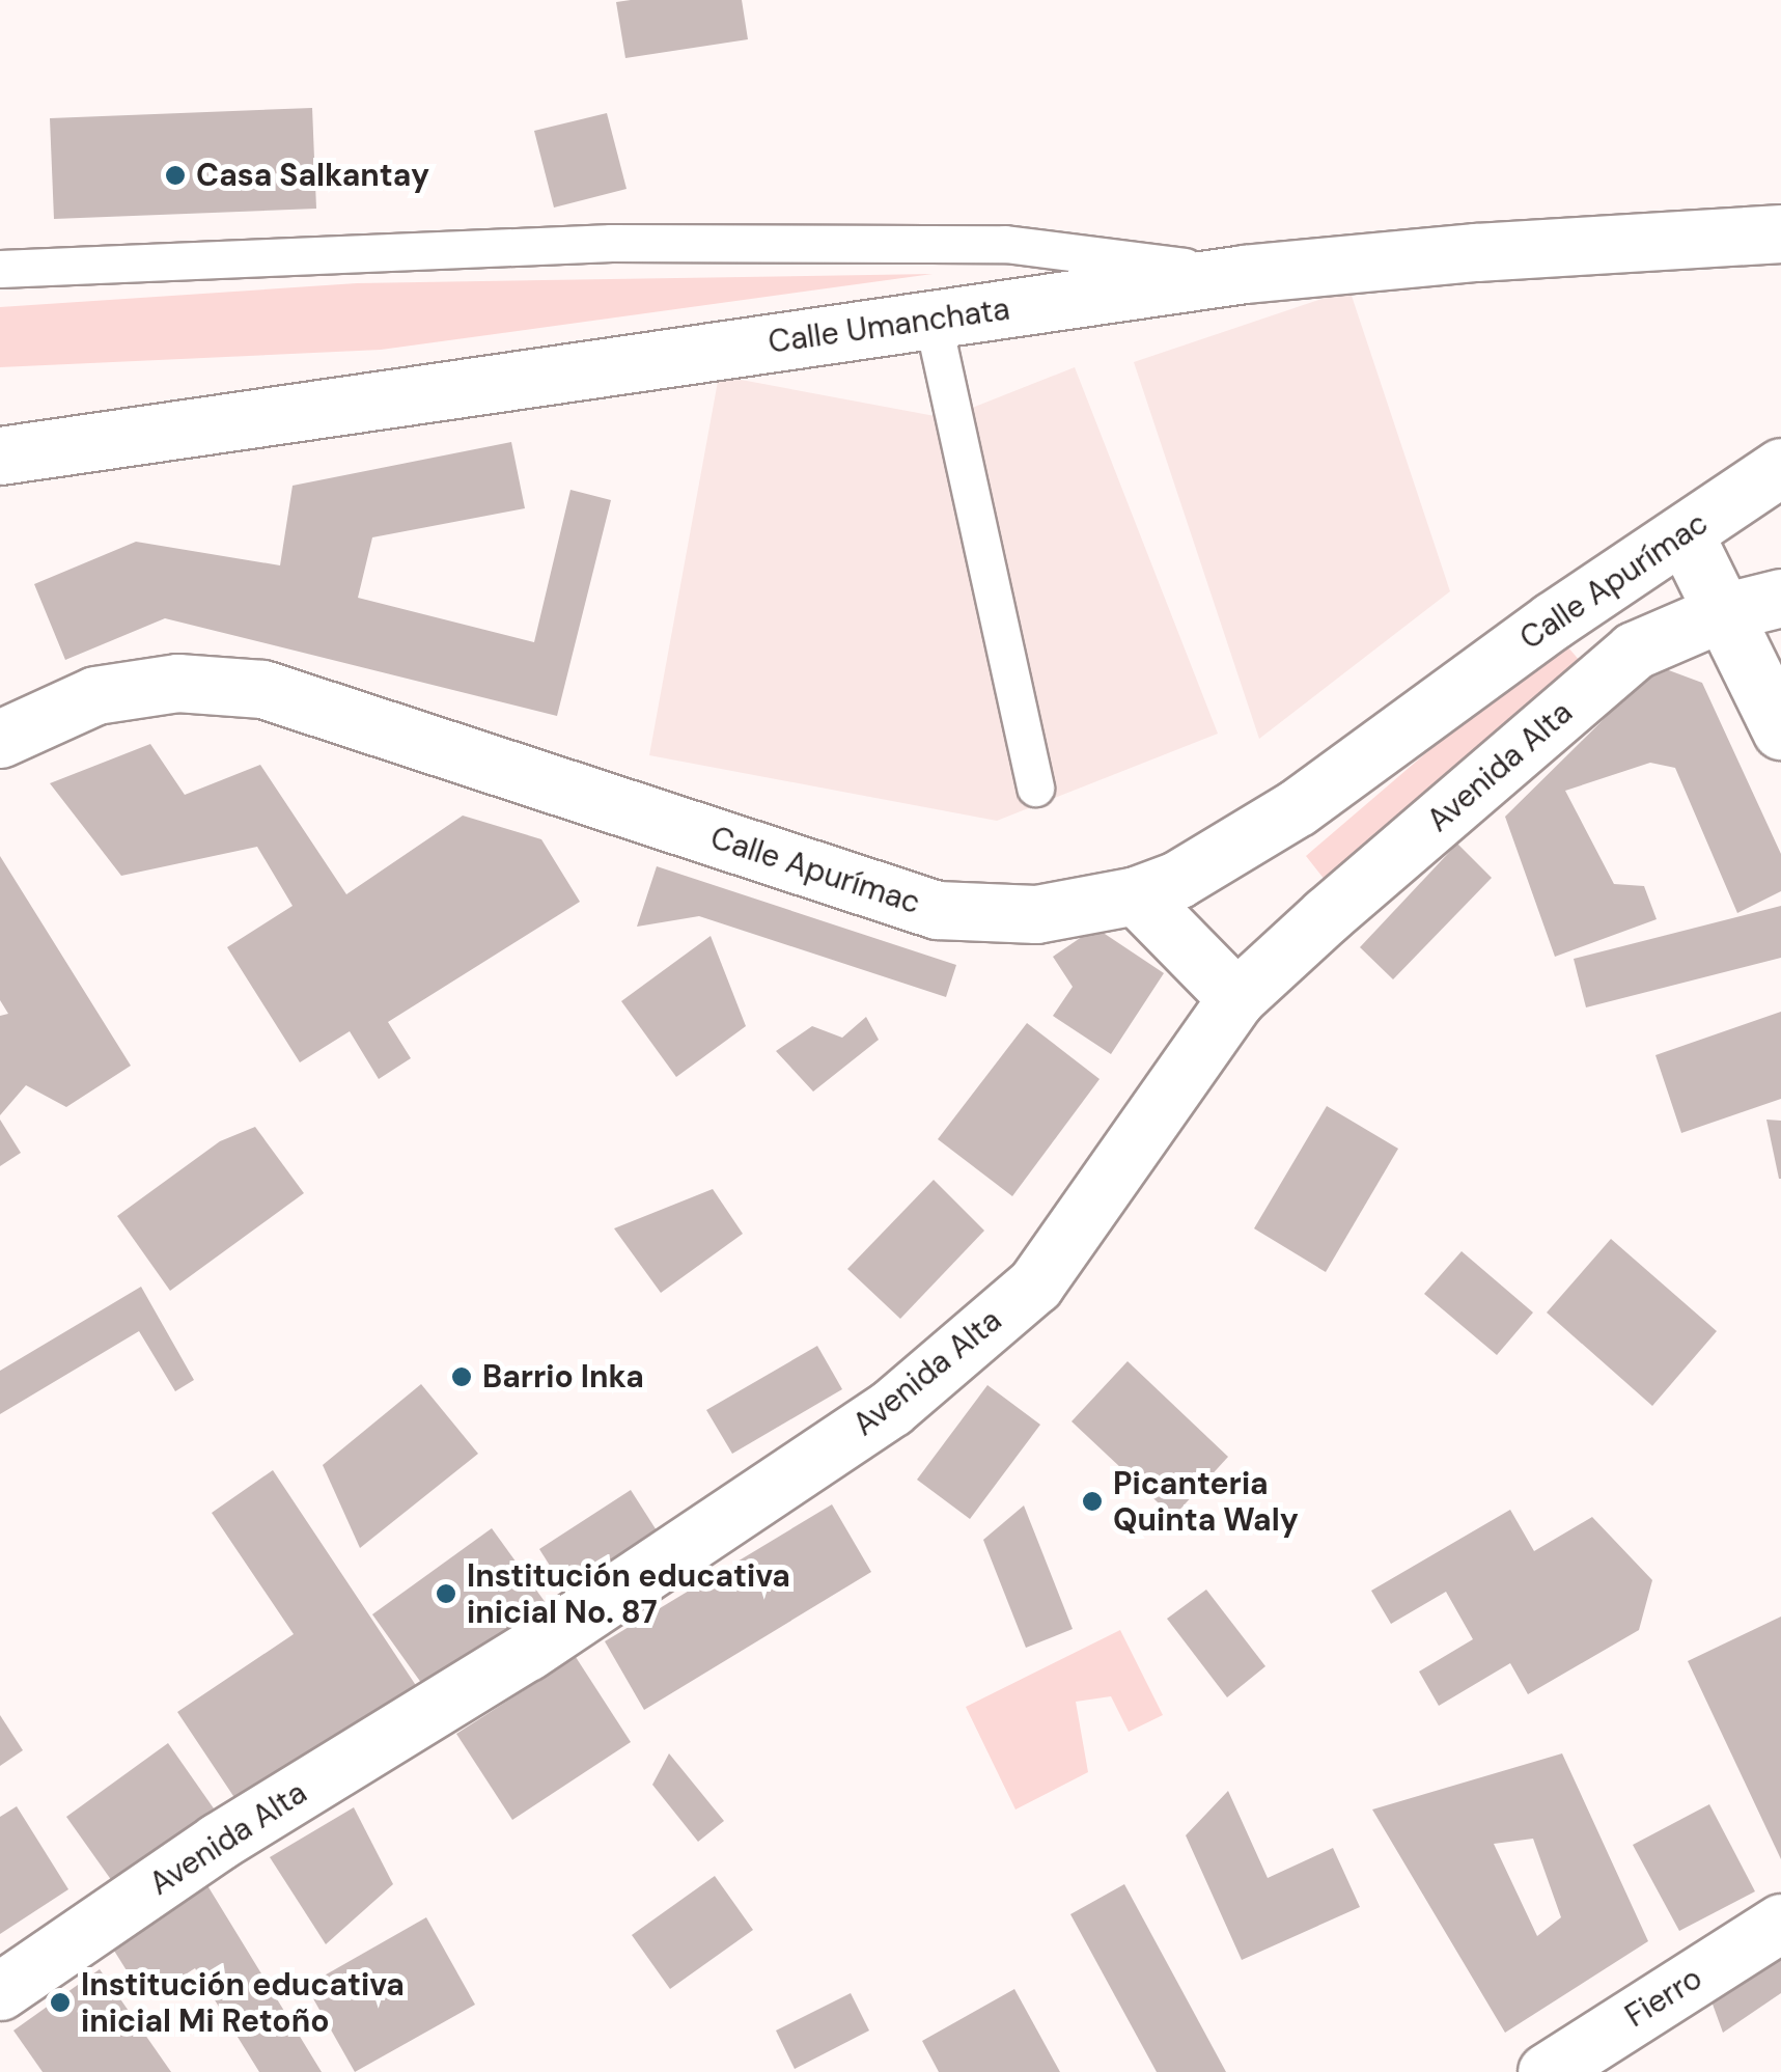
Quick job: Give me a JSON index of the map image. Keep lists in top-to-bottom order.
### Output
{
  "streets": {
    "street": [
      "Calle Umanchata",
      "Calle Apurímac",
      "Avenida Alta",
      "Fierro"
    ]
  },
  "places": [
    "Casa Salkantay",
    "Barrio Inka",
    "Picanteria Quinta Waly",
    "Institución educativa inicial No. 87",
    "Institución educativa inicial Mi Retoño"
  ]
}
